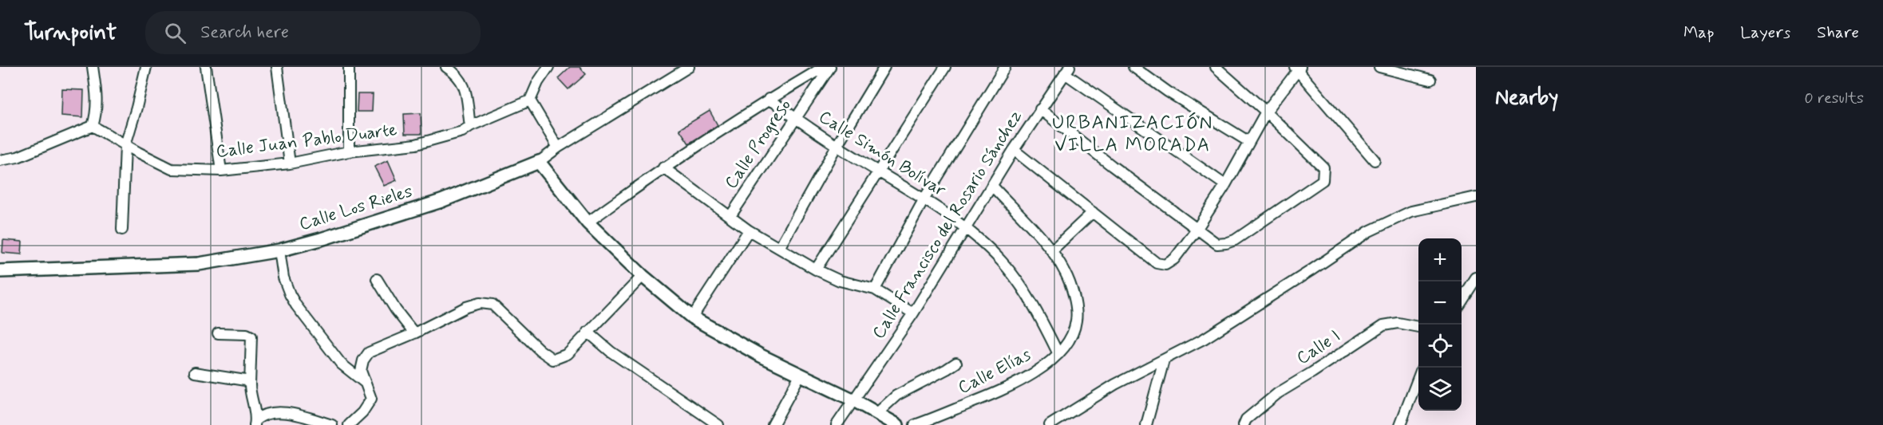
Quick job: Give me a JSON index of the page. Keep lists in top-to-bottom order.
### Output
{
  "streets": {
    "street": [
      "Calle Juan Pablo Duarte",
      "Calle Progreso",
      "Calle Simón Bolívar",
      "Calle Los Rieles",
      "Calle Francisco del Rosario Sánchez",
      "Calle I",
      "Calle Elías"
    ]
  },
  "crossings": [
    ["Calle Progreso", "Calle Simón Bolívar"],
    ["Calle Simón Bolívar", "Calle Francisco del Rosario Sánchez"],
    ["Calle Simón Bolívar", "Calle Elías"],
    ["Calle Francisco del Rosario Sánchez", "Calle Elías"]
  ],
  "districts": ["URBANIZACIÓN VILLA MORADA"],
  "page": {
    "header": "Turnpoint",
    "search": "Search here",
    "nav": ["Map", "Layers", "Share"],
    "heading": ["Nearby", "0 results"],
    "map_buttons": ["+", "−"]
  }
}
